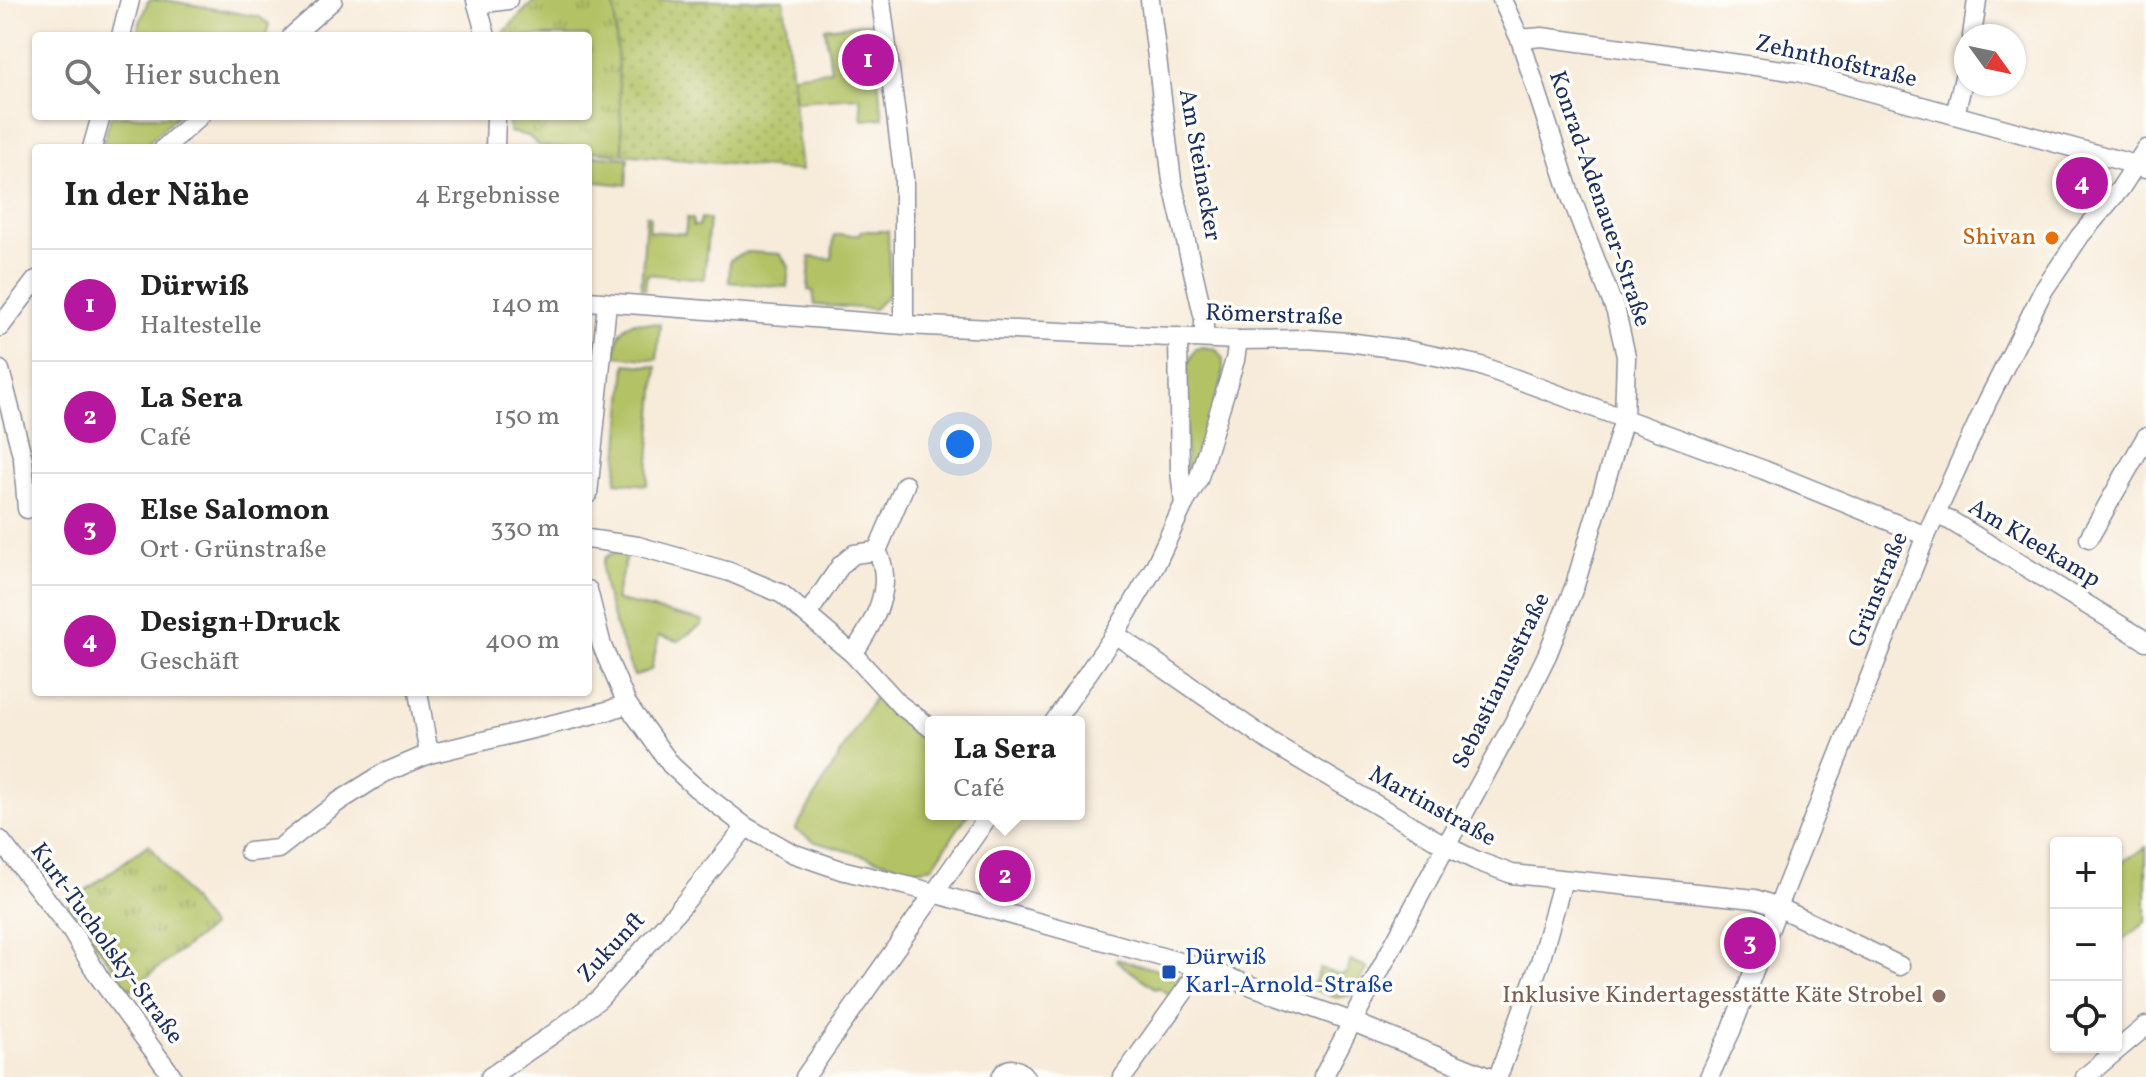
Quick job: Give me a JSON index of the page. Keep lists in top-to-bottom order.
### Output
{
  "streets": {
    "street": [
      "Zehnthofstraße",
      "Am Steinacker",
      "Konrad-Adenauer-Straße",
      "Römerstraße",
      "Am Kleekamp",
      "Grünstraße",
      "Sebastianusstraße",
      "Martinstraße",
      "Kurt-Tucholsky-Straße",
      "Zukunft"
    ]
  },
  "crossings": [
    ["Zehnthofstraße", "Konrad-Adenauer-Straße"],
    ["Zehnthofstraße", "Grünstraße"],
    ["Am Steinacker", "Römerstraße"],
    ["Konrad-Adenauer-Straße", "Römerstraße"],
    ["Konrad-Adenauer-Straße", "Sebastianusstraße"],
    ["Römerstraße", "Grünstraße"],
    ["Römerstraße", "Sebastianusstraße"],
    ["Am Kleekamp", "Grünstraße"],
    ["Grünstraße", "Martinstraße"],
    ["Sebastianusstraße", "Martinstraße"]
  ],
  "places": {
    "other": ["Shivan", "Inklusive Kindertagesstätte Käte Strobel"],
    "transit": ["Dürwiß Karl-Arnold-Straße"]
  },
  "north": "bottom right",
  "page": {
    "pins": [
      "1",
      "4",
      "2",
      "3"
    ],
    "search": "Hier suchen",
    "heading": ["In der Nähe", "4 Ergebnisse"],
    "list": [
      {
        "mark": "1",
        "name": "Dürwiß",
        "note": "Haltestelle",
        "value": "140 m"
      },
      {
        "mark": "2",
        "name": "La Sera",
        "note": "Café",
        "value": "150 m"
      },
      {
        "mark": "3",
        "name": "Else Salomon",
        "note": "Ort · Grünstraße",
        "value": "330 m"
      },
      {
        "mark": "4",
        "name": "Design+Druck",
        "note": "Geschäft",
        "value": "400 m"
      }
    ],
    "popup": ["La Sera", "Café"],
    "map_buttons": ["+", "−"]
  }
}
